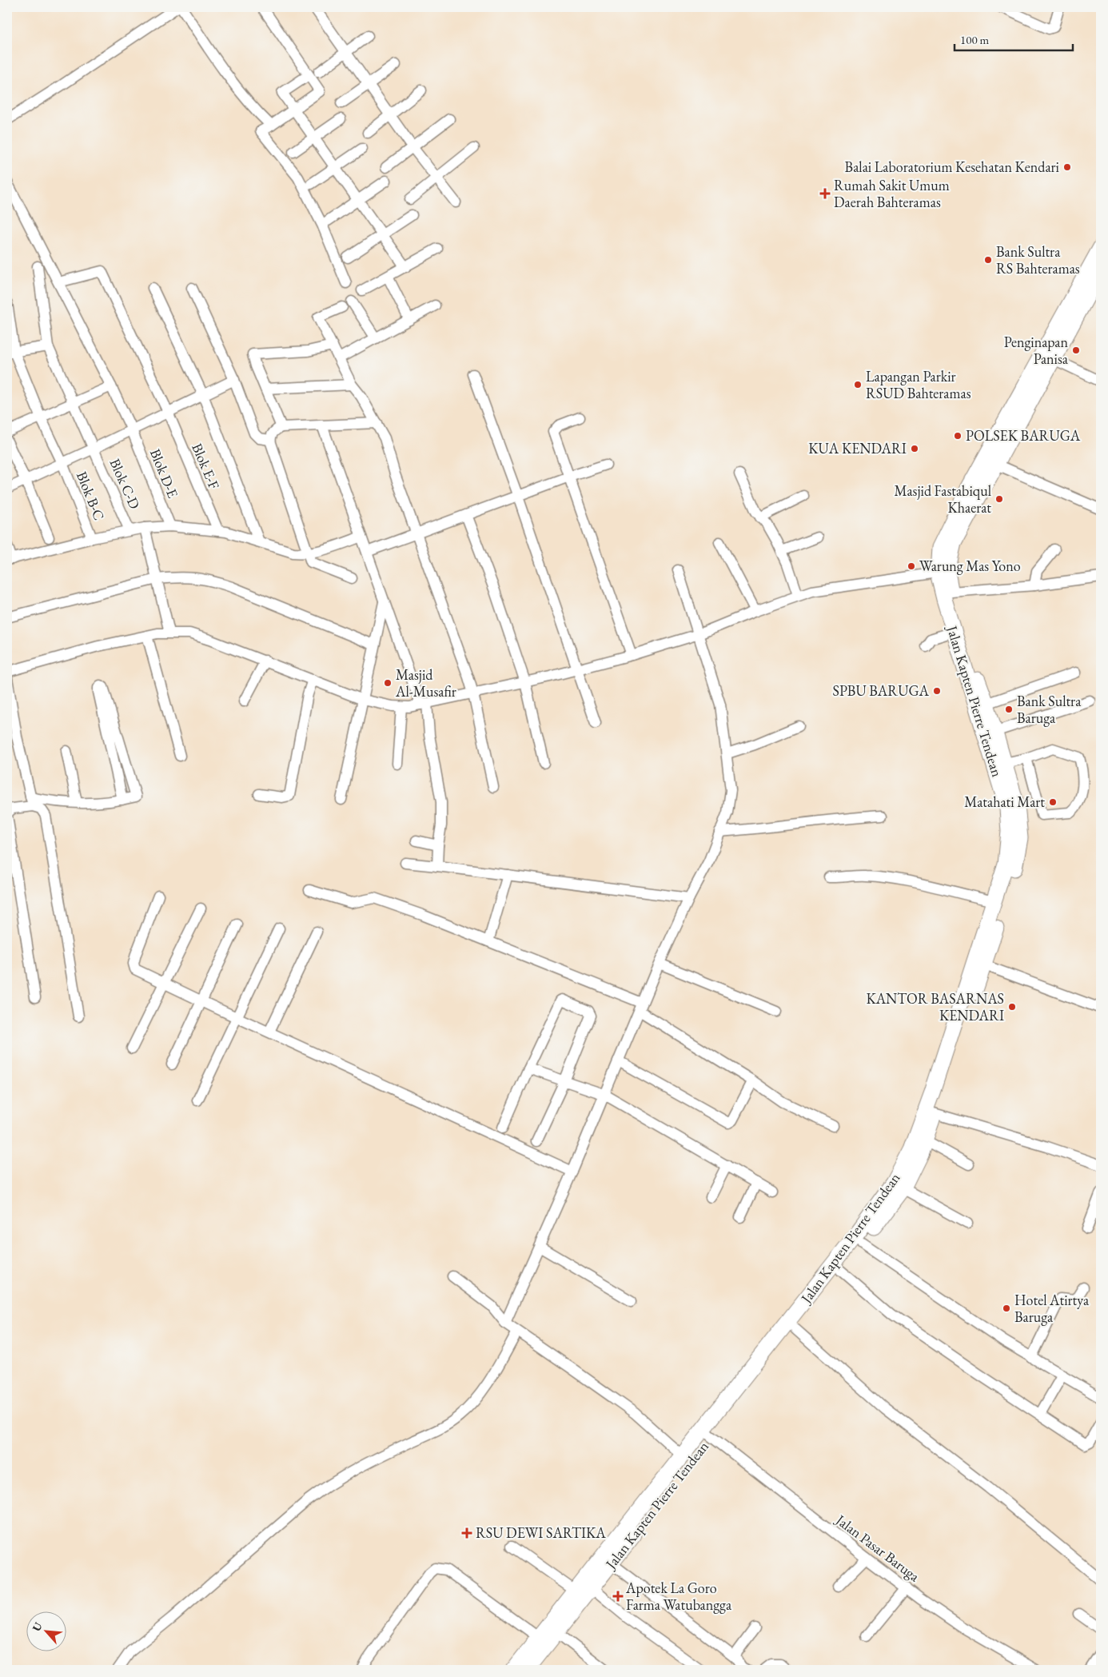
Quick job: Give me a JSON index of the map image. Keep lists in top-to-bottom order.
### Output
{
  "streets": {
    "highway": ["Jalan Kapten Pierre Tendean"],
    "street": [
      "Blok E-F",
      "Blok D-E",
      "Blok C-D",
      "Blok B-C",
      "Jalan Pasar Baruga"
    ]
  },
  "crossings": [
    ["Blok E-F", "Blok D-E"],
    ["Jalan Kapten Pierre Tendean", "Jalan Pasar Baruga"]
  ],
  "places": {
    "other": [
      "Balai Laboratorium Kesehatan Kendari",
      "Bank Sultra RS Bahteramas",
      "Penginapan Panisa",
      "Lapangan Parkir RSUD Bahteramas",
      "POLSEK BARUGA",
      "KUA KENDARI",
      "Masjid Fastabiqul Khaerat",
      "Warung Mas Yono",
      "Masjid Al-Musafir",
      "SPBU BARUGA",
      "Bank Sultra Baruga",
      "Matahati Mart",
      "KANTOR BASARNAS KENDARI",
      "Hotel Atirtya Baruga"
    ],
    "health": ["Rumah Sakit Umum Daerah Bahteramas", "RSU DEWI SARTIKA", "Apotek La Goro Farma Watubangga"]
  },
  "scale_bar": "100 m",
  "north": "top left"
}
